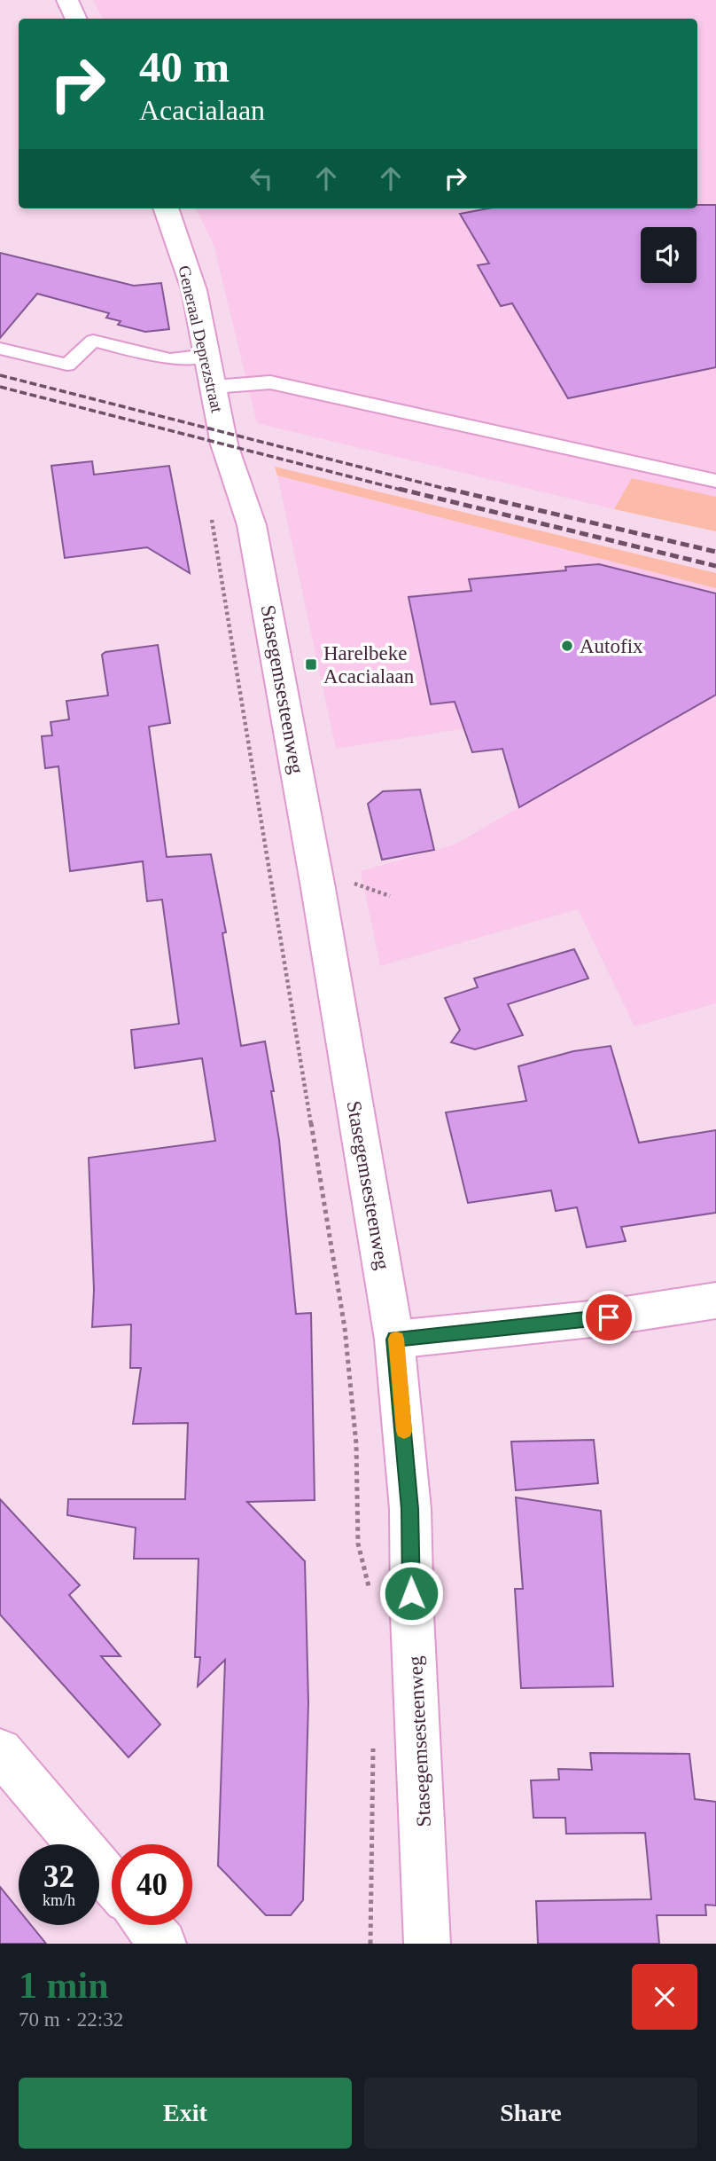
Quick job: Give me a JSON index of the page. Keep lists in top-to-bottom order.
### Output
{
  "streets": {
    "street": ["Generaal Deprezstraat", "Stasegemsesteenweg"]
  },
  "crossings": [
    ["Generaal Deprezstraat", "Stasegemsesteenweg"]
  ],
  "places": {
    "other": ["Autofix"],
    "transit": ["Harelbeke Acacialaan"]
  },
  "page": {
    "turn": ["40 m", "Acacialaan"],
    "speed": "32 km/h",
    "limit": "40",
    "heading": ["1 min", "70 m · 22:32"],
    "buttons": ["Exit", "Share"]
  }
}
